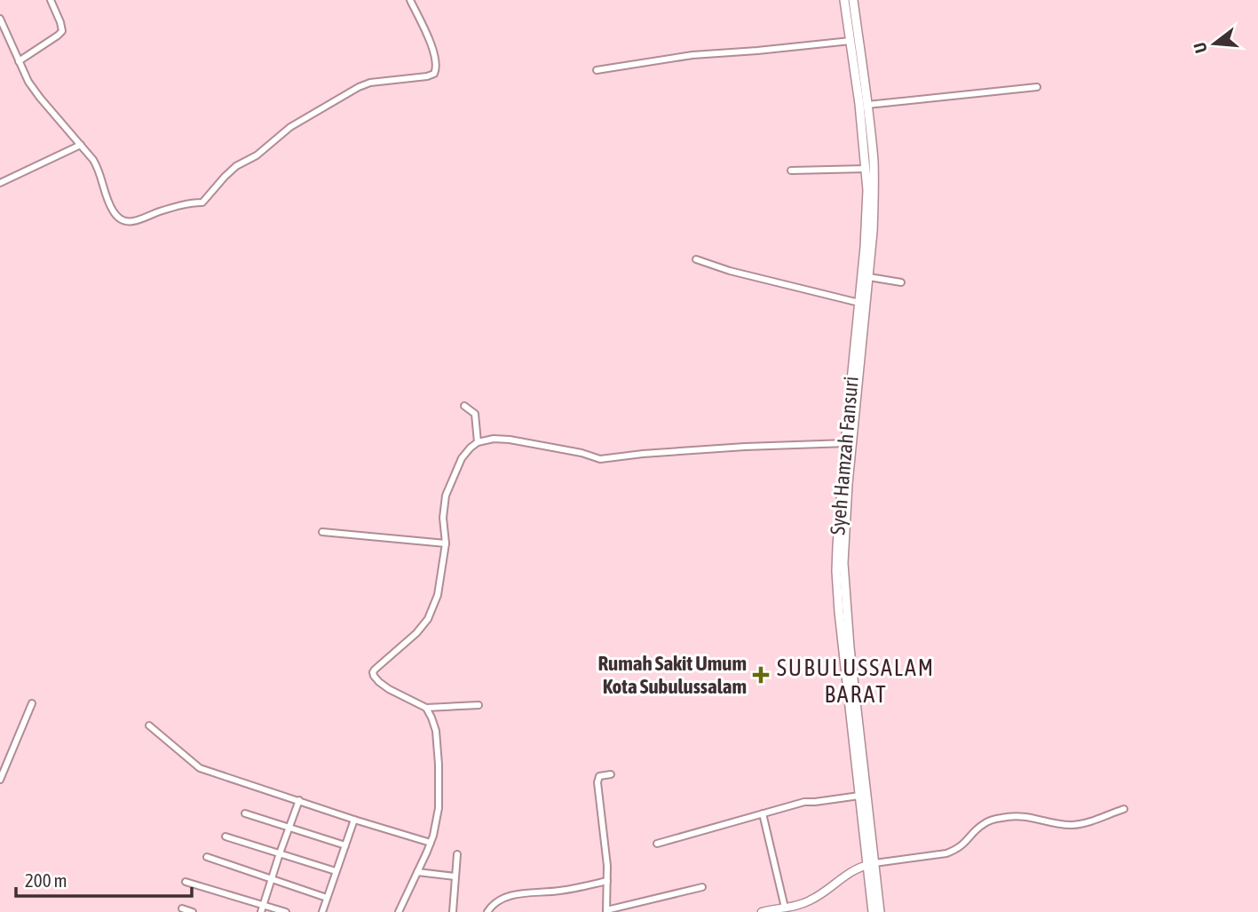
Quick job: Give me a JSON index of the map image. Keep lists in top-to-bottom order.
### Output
{
  "streets": {
    "main road": ["Syeh Hamzah Fansuri"]
  },
  "districts": ["SUBULUSSALAM BARAT"],
  "places": {
    "health": ["Rumah Sakit Umum Kota Subulussalam"]
  },
  "scale_bar": "200 m",
  "north": "left"
}
